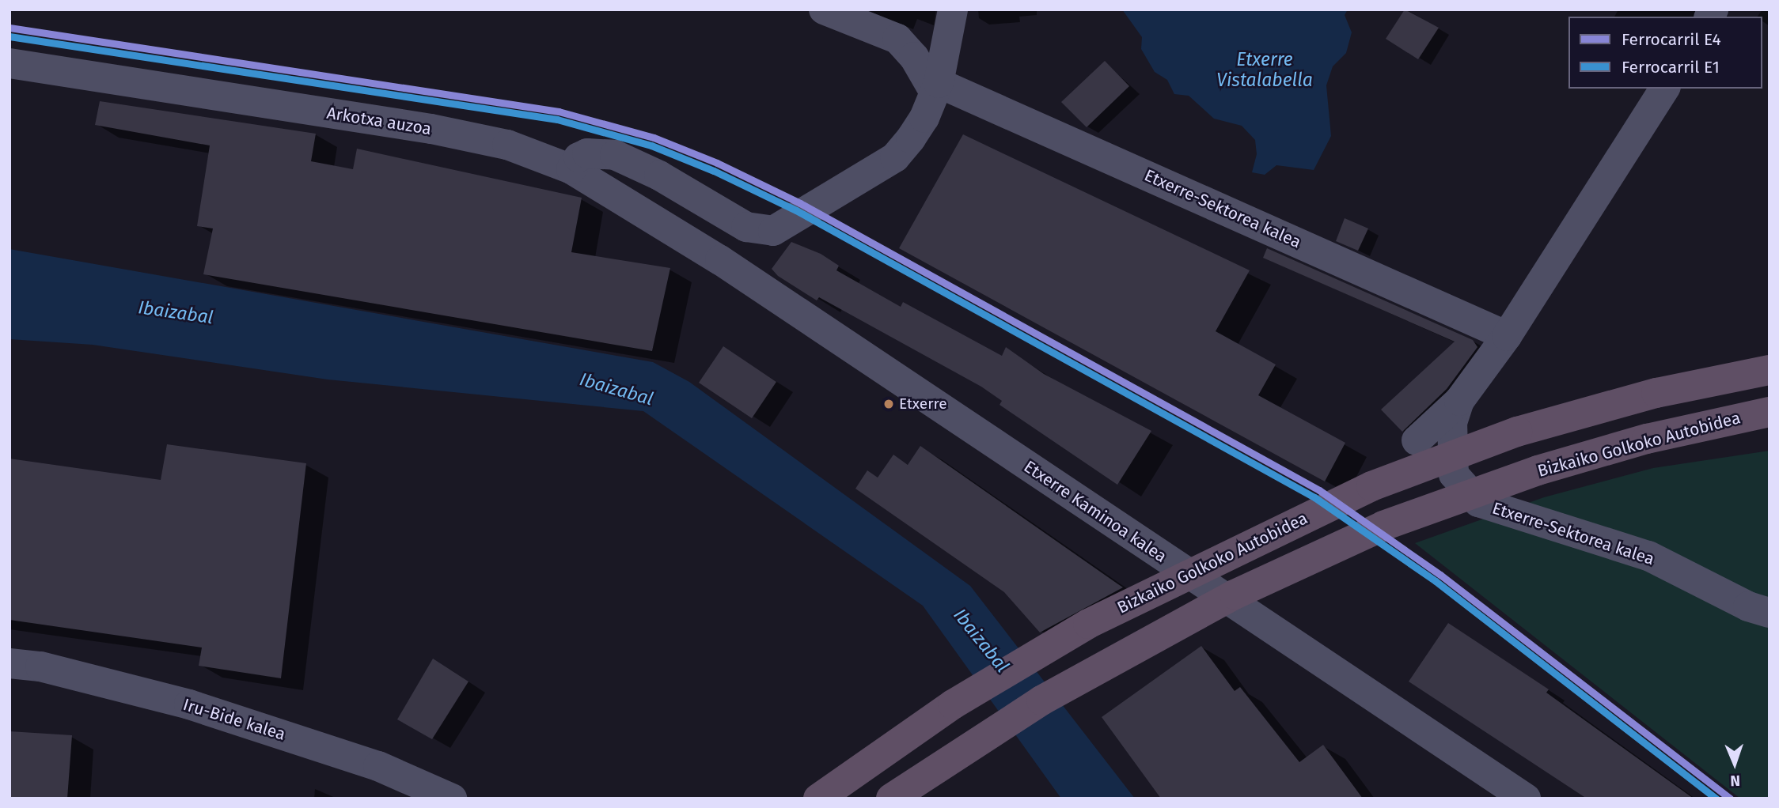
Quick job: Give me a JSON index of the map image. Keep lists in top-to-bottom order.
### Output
{
  "streets": {
    "highway": ["Bizkaiko Golkoko Autobidea"],
    "street": [
      "Arkotxa auzoa",
      "Etxerre-Sektorea kalea",
      "Etxerre Kaminoa kalea",
      "Iru-Bide kalea"
    ]
  },
  "crossings": [
    ["Arkotxa auzoa", "Etxerre Kaminoa kalea"]
  ],
  "water": ["Etxerre Vistalabella", "Ibaizabal"],
  "places": ["Etxerre"],
  "lines": ["rail line E4", "rail line E1"],
  "legend": ["Ferrocarril E4", "Ferrocarril E1"],
  "north": "bottom"
}
